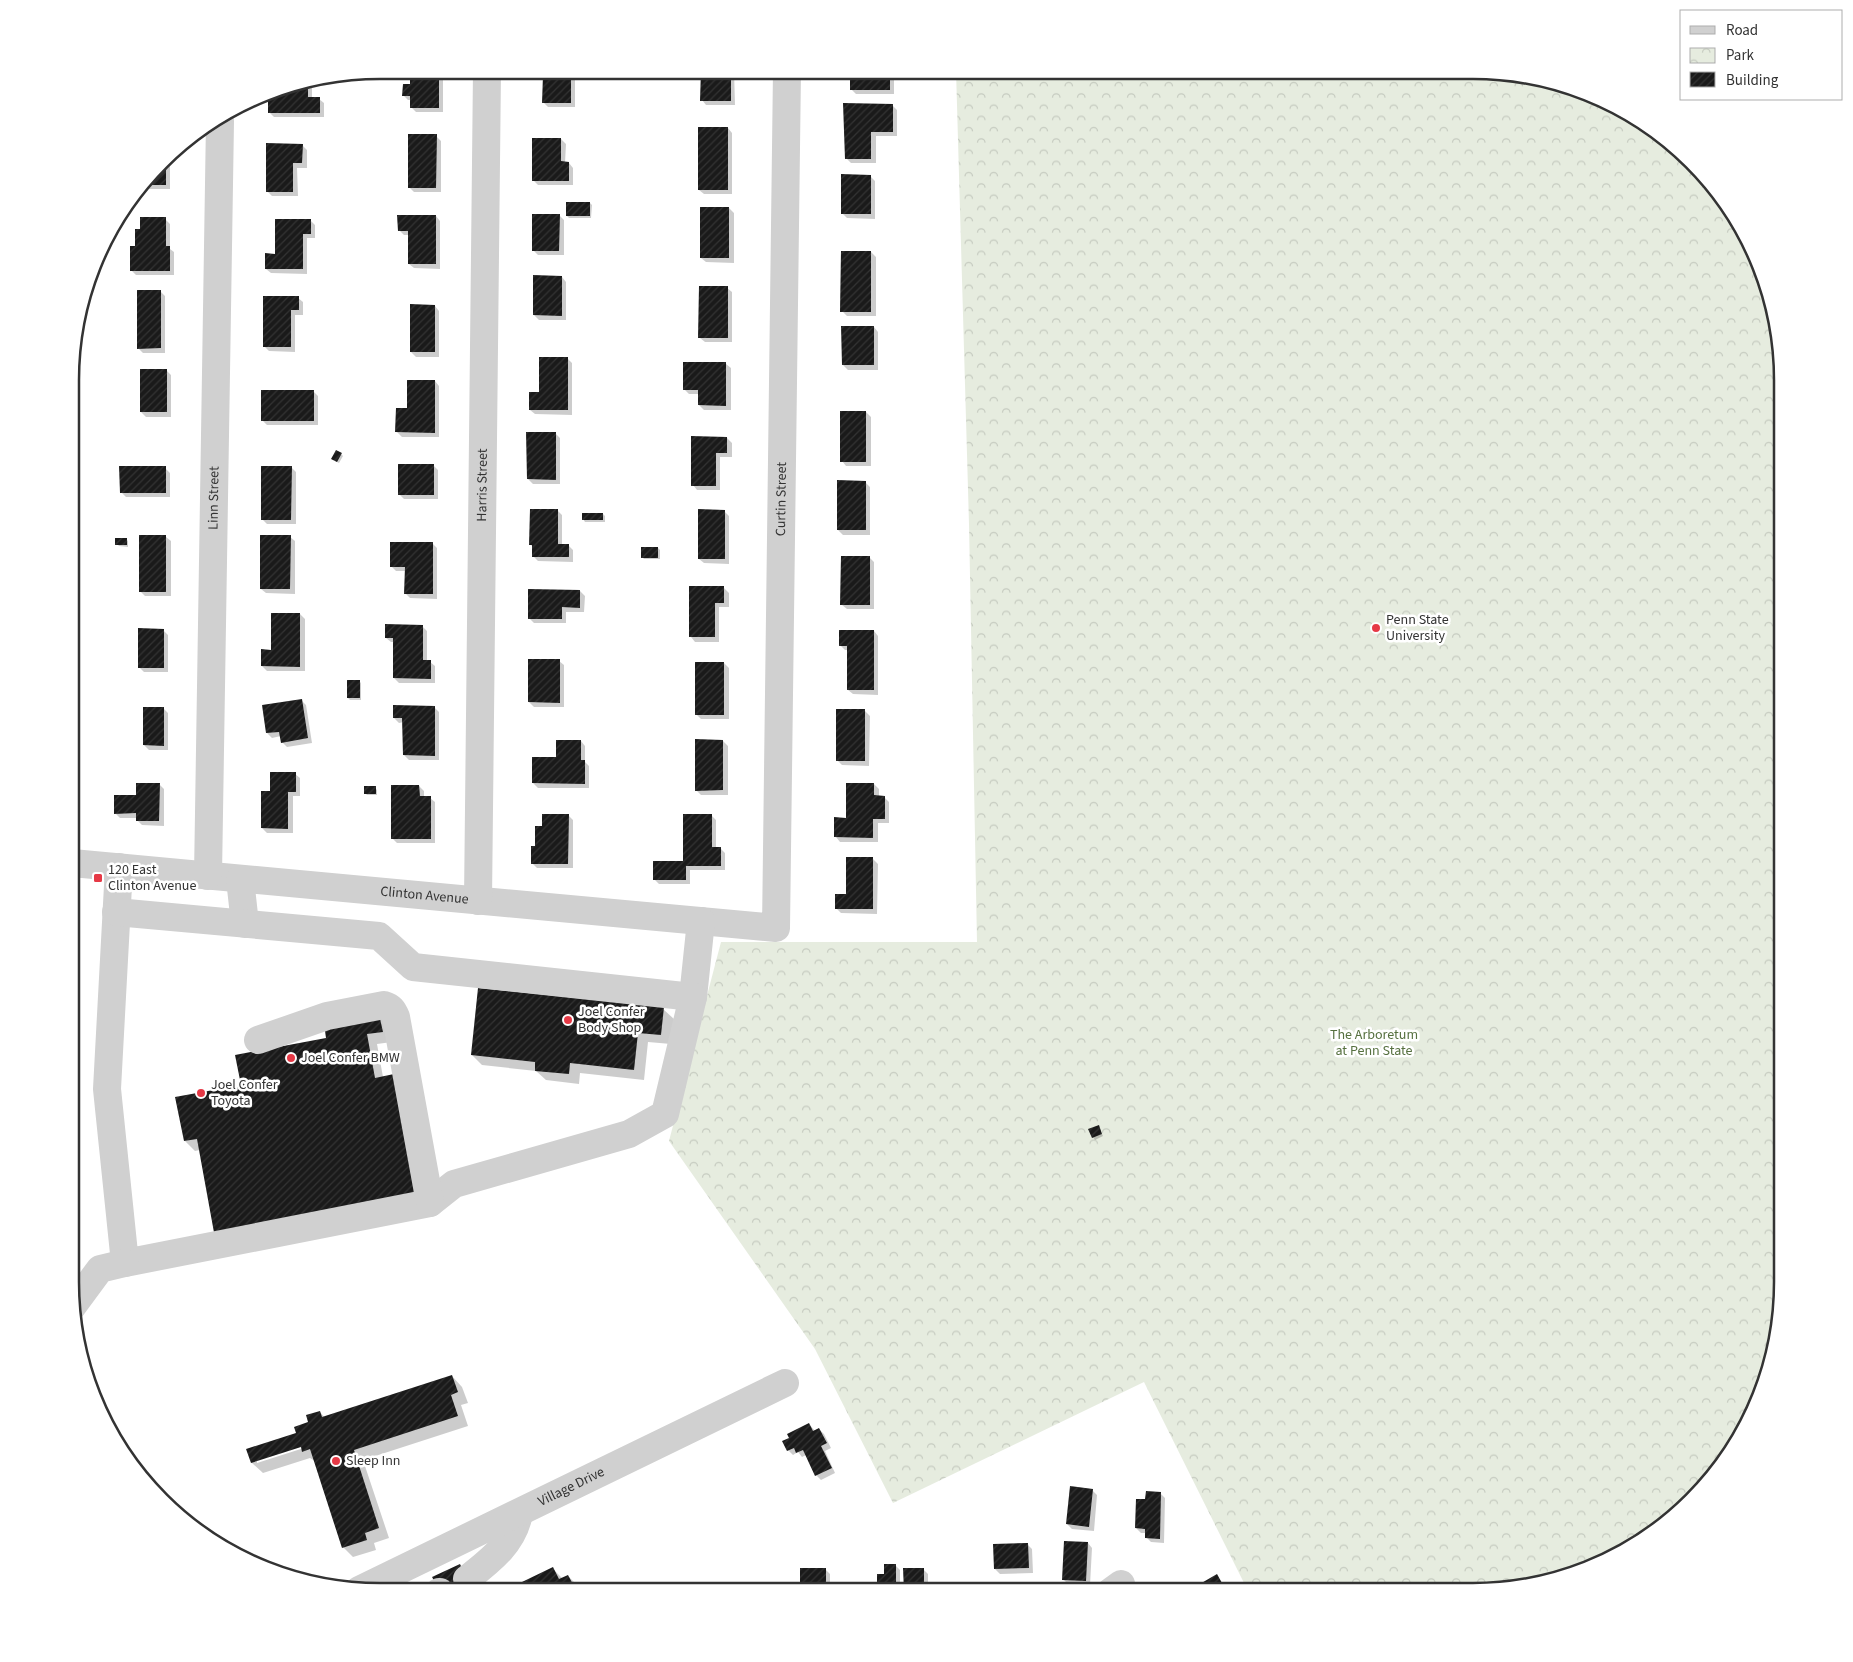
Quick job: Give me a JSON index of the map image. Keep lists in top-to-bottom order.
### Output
{
  "streets": {
    "street": [
      "Harris Street",
      "Linn Street",
      "Curtin Street",
      "Clinton Avenue",
      "Village Drive"
    ]
  },
  "crossings": [
    ["Harris Street", "Clinton Avenue"],
    ["Linn Street", "Clinton Avenue"],
    ["Curtin Street", "Clinton Avenue"]
  ],
  "parks": ["The Arboretum at Penn State"],
  "places": {
    "other": [
      "Penn State University",
      "Joel Confer Body Shop",
      "Joel Confer BMW",
      "Joel Confer Toyota",
      "Sleep Inn"
    ],
    "transit": ["120 East Clinton Avenue"]
  },
  "legend": ["Road", "Park", "Building"]
}
